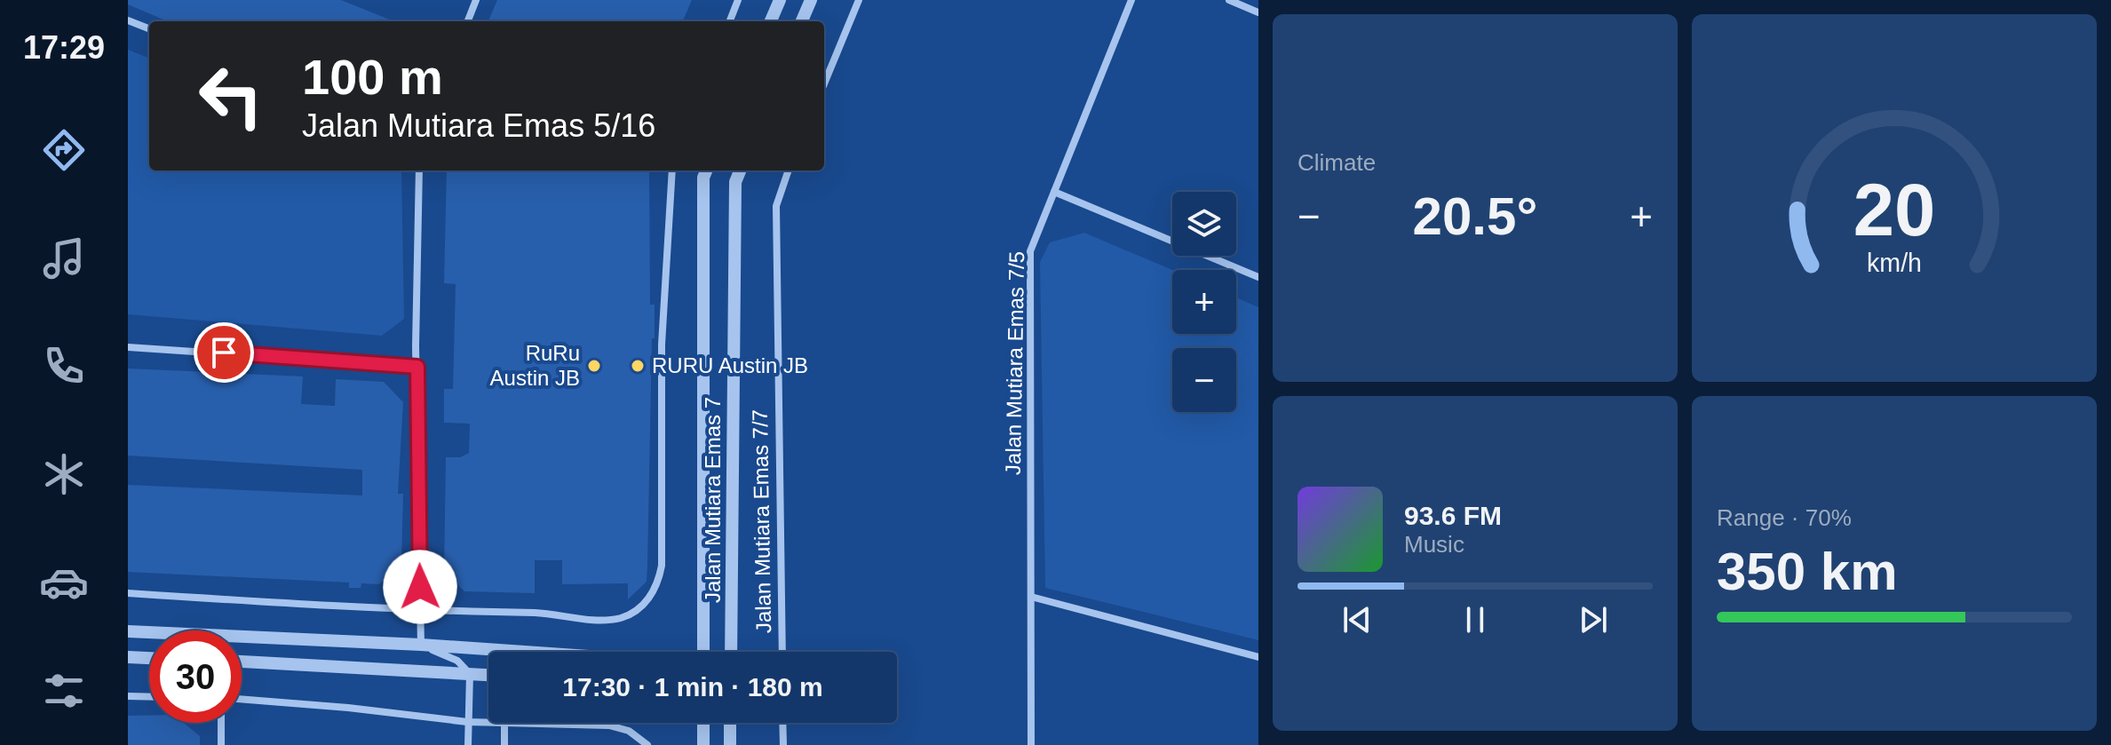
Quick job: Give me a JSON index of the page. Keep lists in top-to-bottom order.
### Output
{
  "streets": {
    "street": ["Jalan Mutiara Emas 7/5", "Jalan Mutiara Emas 7", "Jalan Mutiara Emas 7/7"]
  },
  "places": ["RuRu Austin JB", "RURU Austin JB"],
  "page": {
    "tabs": "17:29",
    "tile": [
      "Climate",
      ["Range · 70%", "350 km"]
    ],
    "turn": ["100 m", "Jalan Mutiara Emas 5/16"],
    "heat": ["−", "20.5°", "+"],
    "map_buttons": ["+", "−"],
    "song": ["93.6 FM", "Music"],
    "limit": "30",
    "trip": "17:30 · 1 min · 180 m",
    "gauge": ["20", "km/h"]
  }
}
